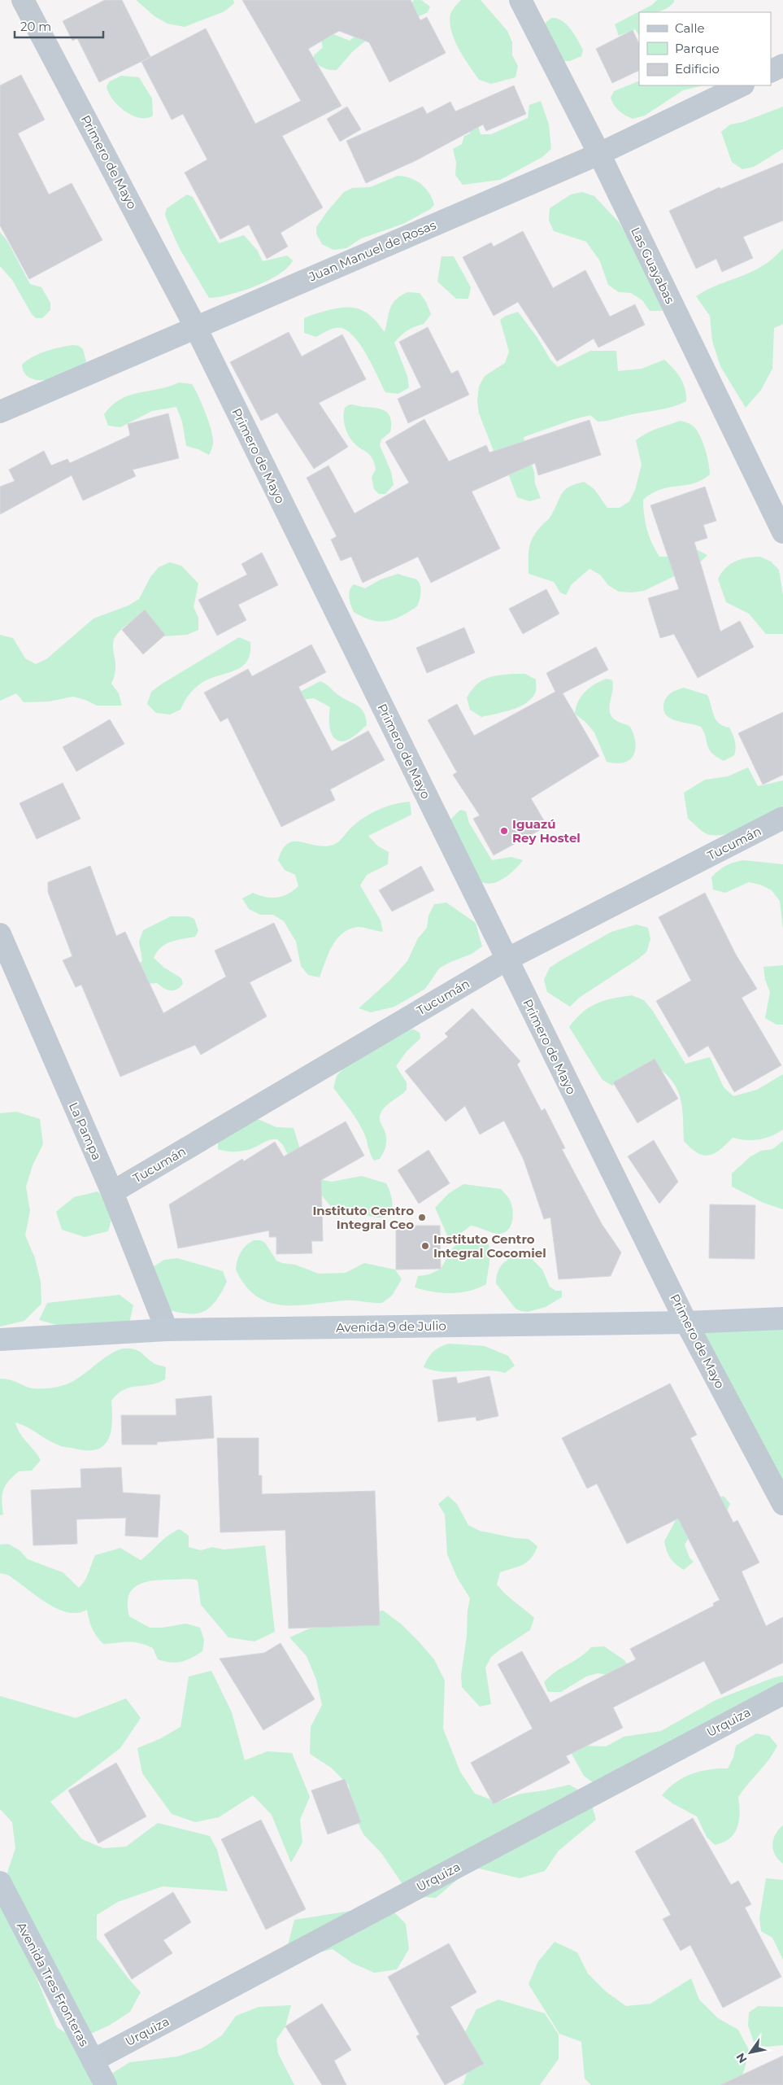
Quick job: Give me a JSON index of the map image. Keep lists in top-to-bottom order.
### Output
{
  "streets": {
    "main road": ["Avenida 9 de Julio", "Avenida Tres Fronteras"],
    "street": [
      "Primero de Mayo",
      "Juan Manuel de Rosas",
      "Las Guayabas",
      "Tucumán",
      "La Pampa",
      "Urquiza"
    ]
  },
  "crossings": [
    ["Primero de Mayo", "Juan Manuel de Rosas"],
    ["Primero de Mayo", "Tucumán"],
    ["Primero de Mayo", "Avenida 9 de Julio"],
    ["Juan Manuel de Rosas", "Las Guayabas"],
    ["Tucumán", "La Pampa"],
    ["La Pampa", "Avenida 9 de Julio"],
    ["Urquiza", "Avenida Tres Fronteras"]
  ],
  "places": ["Iguazú Rey Hostel", "Instituto Centro Integral Ceo", "Instituto Centro Integral Cocomiel"],
  "legend": ["Calle", "Parque", "Edificio"],
  "scale_bar": "20 m",
  "north": "bottom left"
}
